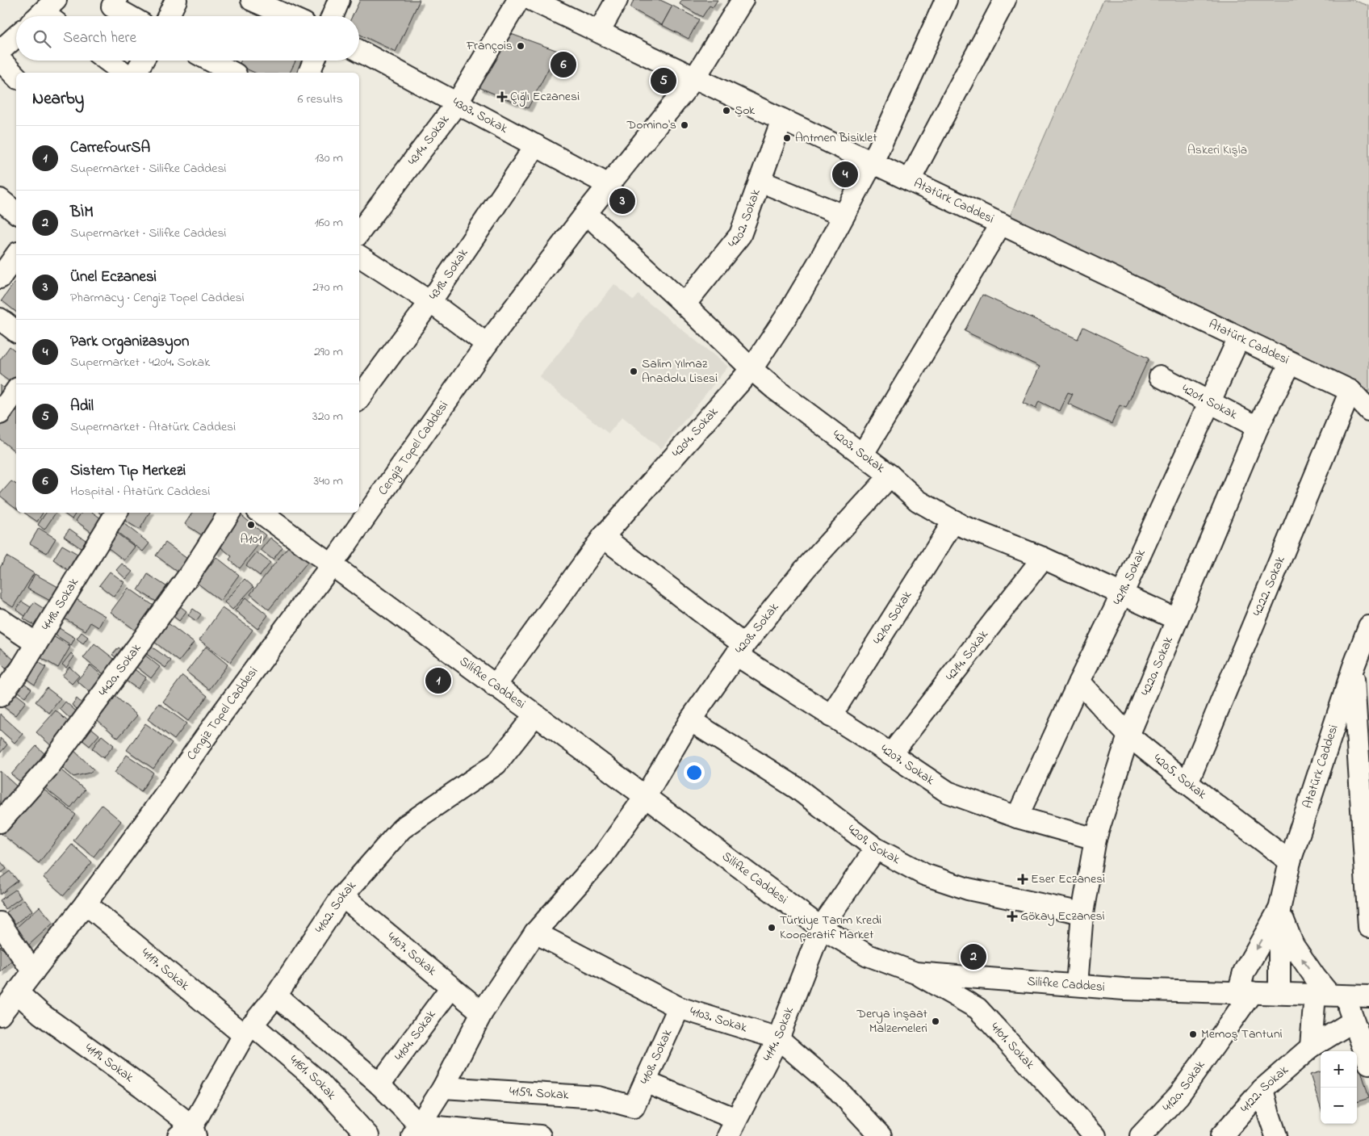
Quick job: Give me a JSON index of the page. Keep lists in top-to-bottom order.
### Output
{
  "streets": {
    "street": [
      "4303. Sokak",
      "4314. Sokak",
      "Atatürk Caddesi",
      "4202. Sokak",
      "4318. Sokak",
      "4201. Sokak",
      "4204. Sokak",
      "Cengiz Topel Caddesi",
      "4203. Sokak",
      "4218. Sokak",
      "4222. Sokak",
      "4418. Sokak",
      "4210. Sokak",
      "4208. Sokak",
      "4214. Sokak",
      "4220. Sokak",
      "4420. Sokak",
      "Silifke Caddesi",
      "4207. Sokak",
      "4205. Sokak",
      "4209. Sokak",
      "4102. Sokak",
      "4107. Sokak",
      "4117. Sokak",
      "4103. Sokak",
      "4114. Sokak",
      "4104. Sokak",
      "4101. Sokak",
      "4108. Sokak",
      "4119. Sokak",
      "4161. Sokak",
      "4120. Sokak",
      "4122. Sokak",
      "4159. Sokak"
    ]
  },
  "crossings": [
    ["4303. Sokak", "4314. Sokak"],
    ["4303. Sokak", "4318. Sokak"],
    ["4303. Sokak", "Cengiz Topel Caddesi"],
    ["Atatürk Caddesi", "4202. Sokak"],
    ["Atatürk Caddesi", "4204. Sokak"],
    ["Atatürk Caddesi", "Cengiz Topel Caddesi"],
    ["Atatürk Caddesi", "4218. Sokak"],
    ["Atatürk Caddesi", "4222. Sokak"],
    ["Atatürk Caddesi", "4220. Sokak"],
    ["Atatürk Caddesi", "Silifke Caddesi"],
    ["Atatürk Caddesi", "4205. Sokak"],
    ["Atatürk Caddesi", "4120. Sokak"],
    ["4202. Sokak", "4203. Sokak"],
    ["4201. Sokak", "4218. Sokak"],
    ["4201. Sokak", "4220. Sokak"],
    ["4204. Sokak", "4203. Sokak"],
    ["4204. Sokak", "Silifke Caddesi"],
    ["4204. Sokak", "4207. Sokak"],
    ["Cengiz Topel Caddesi", "4203. Sokak"],
    ["Cengiz Topel Caddesi", "Silifke Caddesi"],
    ["Cengiz Topel Caddesi", "4117. Sokak"],
    ["Cengiz Topel Caddesi", "4119. Sokak"],
    ["4203. Sokak", "4218. Sokak"],
    ["4203. Sokak", "4210. Sokak"],
    ["4203. Sokak", "4208. Sokak"],
    ["4203. Sokak", "4214. Sokak"],
    ["4203. Sokak", "4220. Sokak"],
    ["4218. Sokak", "4207. Sokak"],
    ["4218. Sokak", "4205. Sokak"],
    ["4222. Sokak", "4205. Sokak"],
    ["4210. Sokak", "4207. Sokak"],
    ["4208. Sokak", "Silifke Caddesi"],
    ["4208. Sokak", "4207. Sokak"],
    ["4208. Sokak", "4209. Sokak"],
    ["4208. Sokak", "4107. Sokak"],
    ["4208. Sokak", "4103. Sokak"],
    ["4208. Sokak", "4159. Sokak"],
    ["4214. Sokak", "4207. Sokak"],
    ["4220. Sokak", "Silifke Caddesi"],
    ["4220. Sokak", "4207. Sokak"],
    ["4220. Sokak", "4205. Sokak"],
    ["4220. Sokak", "4209. Sokak"],
    ["Silifke Caddesi", "4102. Sokak"],
    ["Silifke Caddesi", "4114. Sokak"],
    ["Silifke Caddesi", "4101. Sokak"],
    ["Silifke Caddesi", "4120. Sokak"],
    ["4209. Sokak", "4114. Sokak"],
    ["4102. Sokak", "4107. Sokak"],
    ["4102. Sokak", "4117. Sokak"],
    ["4102. Sokak", "4119. Sokak"],
    ["4102. Sokak", "4161. Sokak"],
    ["4107. Sokak", "4104. Sokak"],
    ["4117. Sokak", "4161. Sokak"],
    ["4103. Sokak", "4114. Sokak"],
    ["4103. Sokak", "4108. Sokak"],
    ["4108. Sokak", "4159. Sokak"]
  ],
  "parks": ["Askeri Kışla"],
  "places": {
    "other": [
      "François",
      "Şok",
      "Domino's",
      "Antmen Bisiklet",
      "Salim Yılmaz Anadolu Lisesi",
      "A101",
      "Türkiye Tarım Kredi Kooperatif Market",
      "Derya İnşaat Malzemeleri",
      "Memoş Tantuni"
    ],
    "health": ["Çığlı Eczanesi", "Eser Eczanesi", "Gökay Eczanesi"]
  },
  "page": {
    "search": "Search here",
    "pins": [
      "6",
      "5",
      "4",
      "3",
      "1",
      "2"
    ],
    "heading": ["Nearby", "6 results"],
    "list": [
      {
        "mark": "1",
        "name": "CarrefourSA",
        "note": "Supermarket · Silifke Caddesi",
        "value": "130 m"
      },
      {
        "mark": "2",
        "name": "BİM",
        "note": "Supermarket · Silifke Caddesi",
        "value": "160 m"
      },
      {
        "mark": "3",
        "name": "Ünel Eczanesi",
        "note": "Pharmacy · Cengiz Topel Caddesi",
        "value": "270 m"
      },
      {
        "mark": "4",
        "name": "Park Organizasyon",
        "note": "Supermarket · 4204. Sokak",
        "value": "290 m"
      },
      {
        "mark": "5",
        "name": "Adil",
        "note": "Supermarket · Atatürk Caddesi",
        "value": "320 m"
      },
      {
        "mark": "6",
        "name": "Sistem Tıp Merkezi",
        "note": "Hospital · Atatürk Caddesi",
        "value": "340 m"
      }
    ],
    "map_buttons": ["+", "−"]
  }
}
